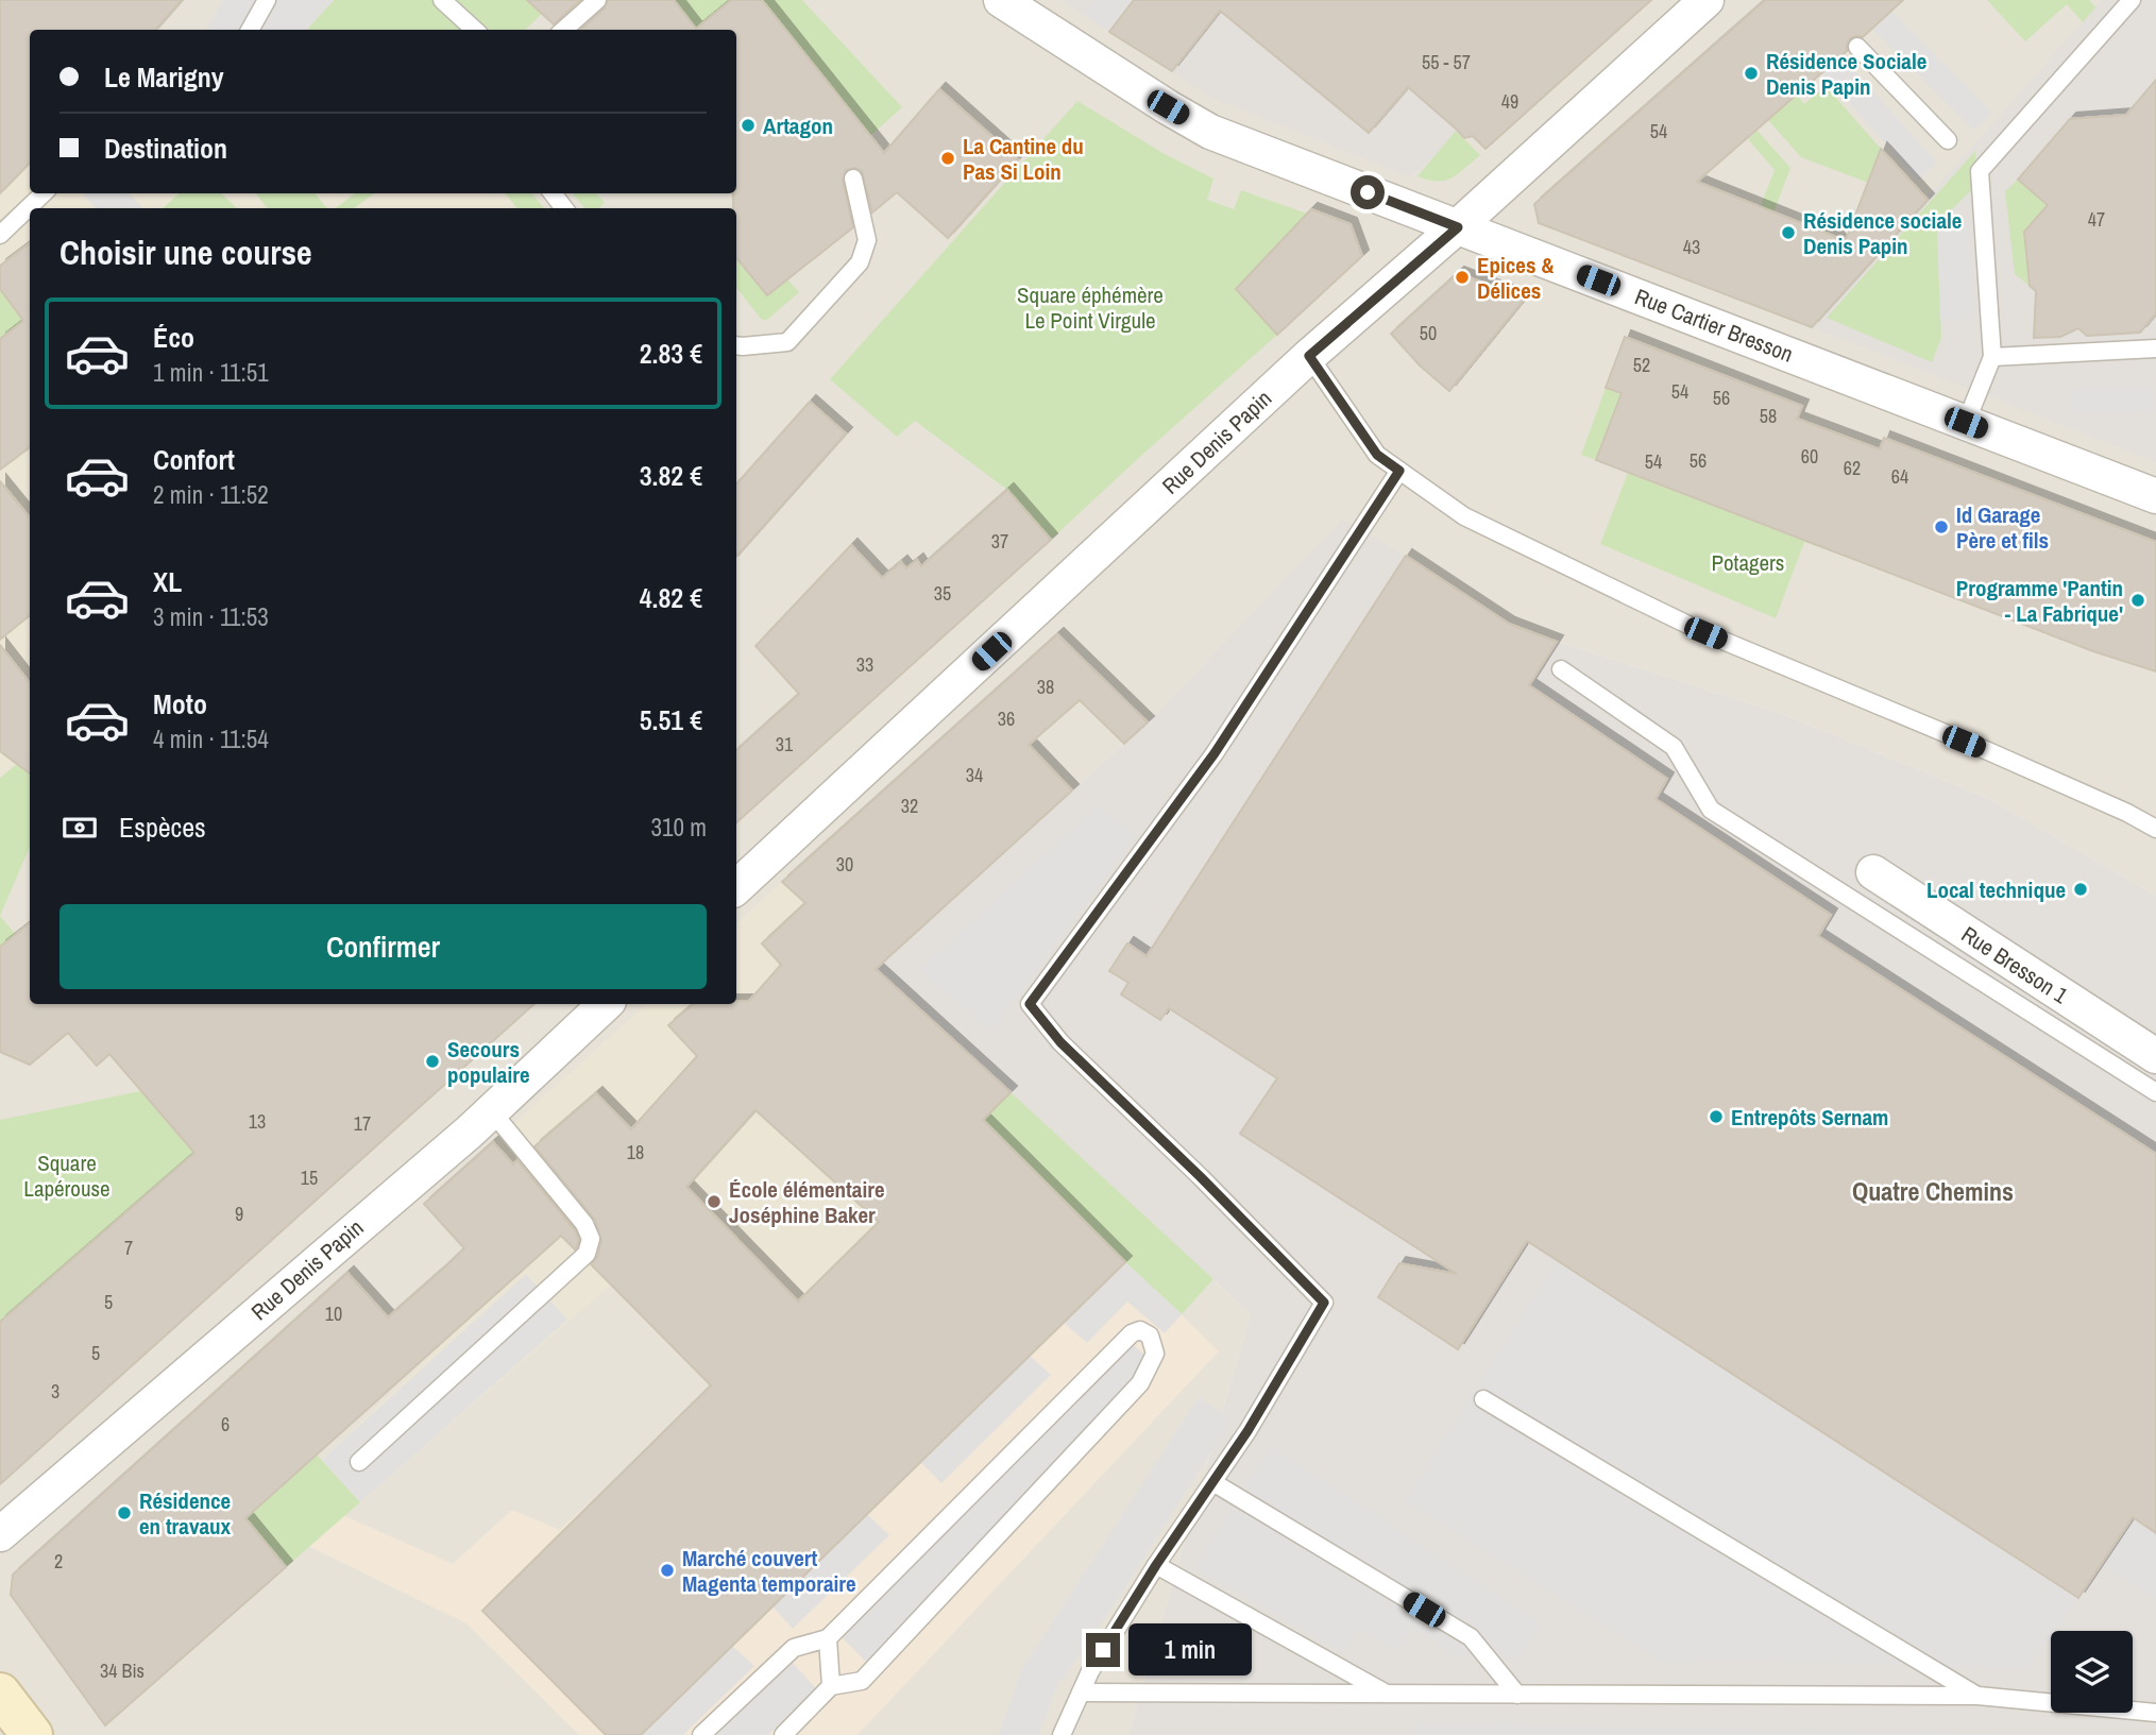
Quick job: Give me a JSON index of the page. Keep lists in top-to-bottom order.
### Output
{
  "streets": {
    "street": ["Rue Cartier Bresson", "Rue Denis Papin", "Rue Bresson 1"]
  },
  "crossings": [
    ["Rue Cartier Bresson", "Rue Denis Papin"]
  ],
  "districts": ["Quatre Chemins"],
  "parks": ["Square éphémère Le Point Virgule", "Potagers", "Square Lapérouse"],
  "places": [
    "Résidence Sociale Denis Papin",
    "Artagon",
    "La Cantine du Pas Si Loin",
    "Résidence sociale Denis Papin",
    "Epices & Délices",
    "Id Garage Père et fils",
    "Programme 'Pantin - La Fabrique'",
    "Local technique",
    "Secours populaire",
    "Entrepôts Sernam",
    "École élémentaire Joséphine Baker",
    "Résidence en travaux",
    "Marché couvert Magenta temporaire"
  ],
  "house_numbers": [
    "55 - 57",
    "49",
    "54",
    "47",
    "43",
    "50",
    "52",
    "54",
    "56",
    "58",
    "60",
    "56",
    "54",
    "62",
    "64",
    "37",
    "35",
    "33",
    "38",
    "36",
    "31",
    "34",
    "32",
    "30",
    "13",
    "17",
    "18",
    "15",
    "9",
    "7",
    "5",
    "10",
    "5",
    "3",
    "6",
    "2",
    "34 Bis"
  ],
  "page": {
    "banner": ["Le Marigny", "Destination"],
    "heading": "Choisir une course",
    "list": [
      {
        "name": "Éco",
        "note": "1 min · 11:51",
        "value": "2.83 €"
      },
      {
        "name": "Confort",
        "note": "2 min · 11:52",
        "value": "3.82 €"
      },
      {
        "name": "XL",
        "note": "3 min · 11:53",
        "value": "4.82 €"
      },
      {
        "name": "Moto",
        "note": "4 min · 11:54",
        "value": "5.51 €"
      }
    ],
    "pay": ["Espèces", "310 m"],
    "buttons": "Confirmer",
    "bubble": "1 min"
  }
}
